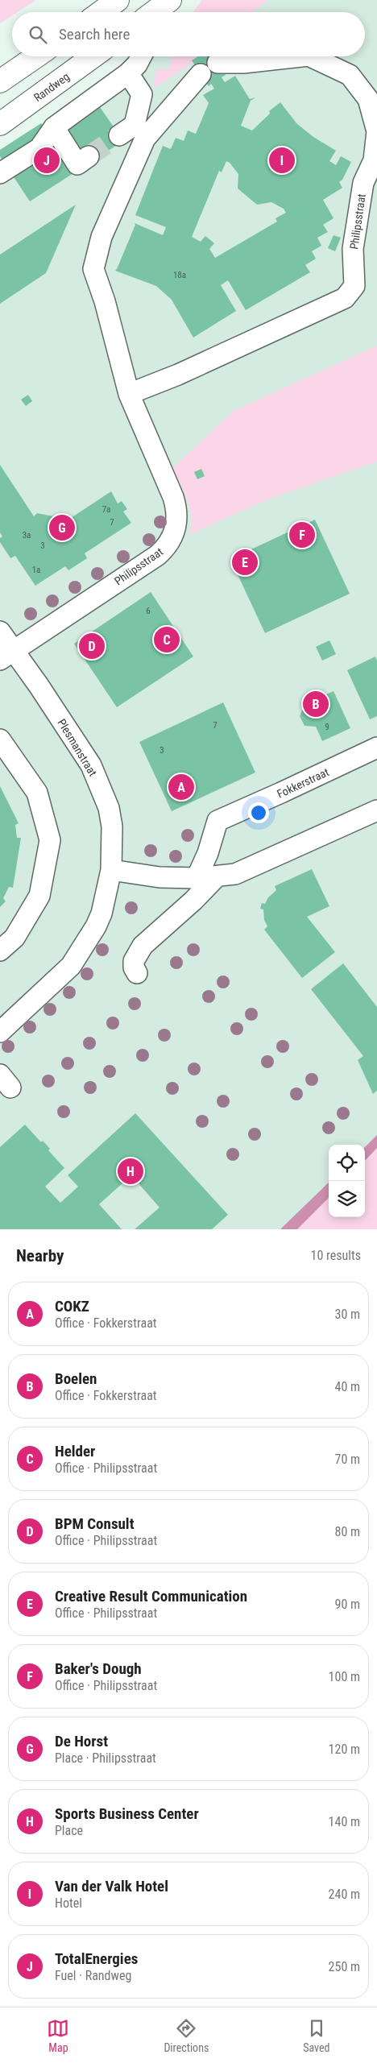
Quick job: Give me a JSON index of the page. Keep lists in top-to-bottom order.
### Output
{
  "streets": {
    "main road": ["Randweg"],
    "street": ["Philipsstraat", "Plesmanstraat", "Fokkerstraat"]
  },
  "crossings": [
    ["Philipsstraat", "Plesmanstraat"]
  ],
  "house_numbers": [
    "18a",
    "7a",
    "7",
    "3a",
    "3",
    "1a",
    "6",
    "7",
    "9",
    "3"
  ],
  "page": {
    "search": "Search here",
    "pins": [
      "I",
      "J",
      "G",
      "F",
      "E",
      "C",
      "D",
      "B",
      "A",
      "H"
    ],
    "heading": ["Nearby", "10 results"],
    "list": [
      {
        "mark": "A",
        "name": "COKZ",
        "note": "Office · Fokkerstraat",
        "value": "30 m"
      },
      {
        "mark": "B",
        "name": "Boelen",
        "note": "Office · Fokkerstraat",
        "value": "40 m"
      },
      {
        "mark": "C",
        "name": "Helder",
        "note": "Office · Philipsstraat",
        "value": "70 m"
      },
      {
        "mark": "D",
        "name": "BPM Consult",
        "note": "Office · Philipsstraat",
        "value": "80 m"
      },
      {
        "mark": "E",
        "name": "Creative Result Communication",
        "note": "Office · Philipsstraat",
        "value": "90 m"
      },
      {
        "mark": "F",
        "name": "Baker's Dough",
        "note": "Office · Philipsstraat",
        "value": "100 m"
      },
      {
        "mark": "G",
        "name": "De Horst",
        "note": "Place · Philipsstraat",
        "value": "120 m"
      },
      {
        "mark": "H",
        "name": "Sports Business Center",
        "note": "Place",
        "value": "140 m"
      },
      {
        "mark": "I",
        "name": "Van der Valk Hotel",
        "note": "Hotel",
        "value": "240 m"
      },
      {
        "mark": "J",
        "name": "TotalEnergies",
        "note": "Fuel · Randweg",
        "value": "250 m"
      }
    ],
    "nav": ["Map", "Directions", "Saved"]
  }
}
